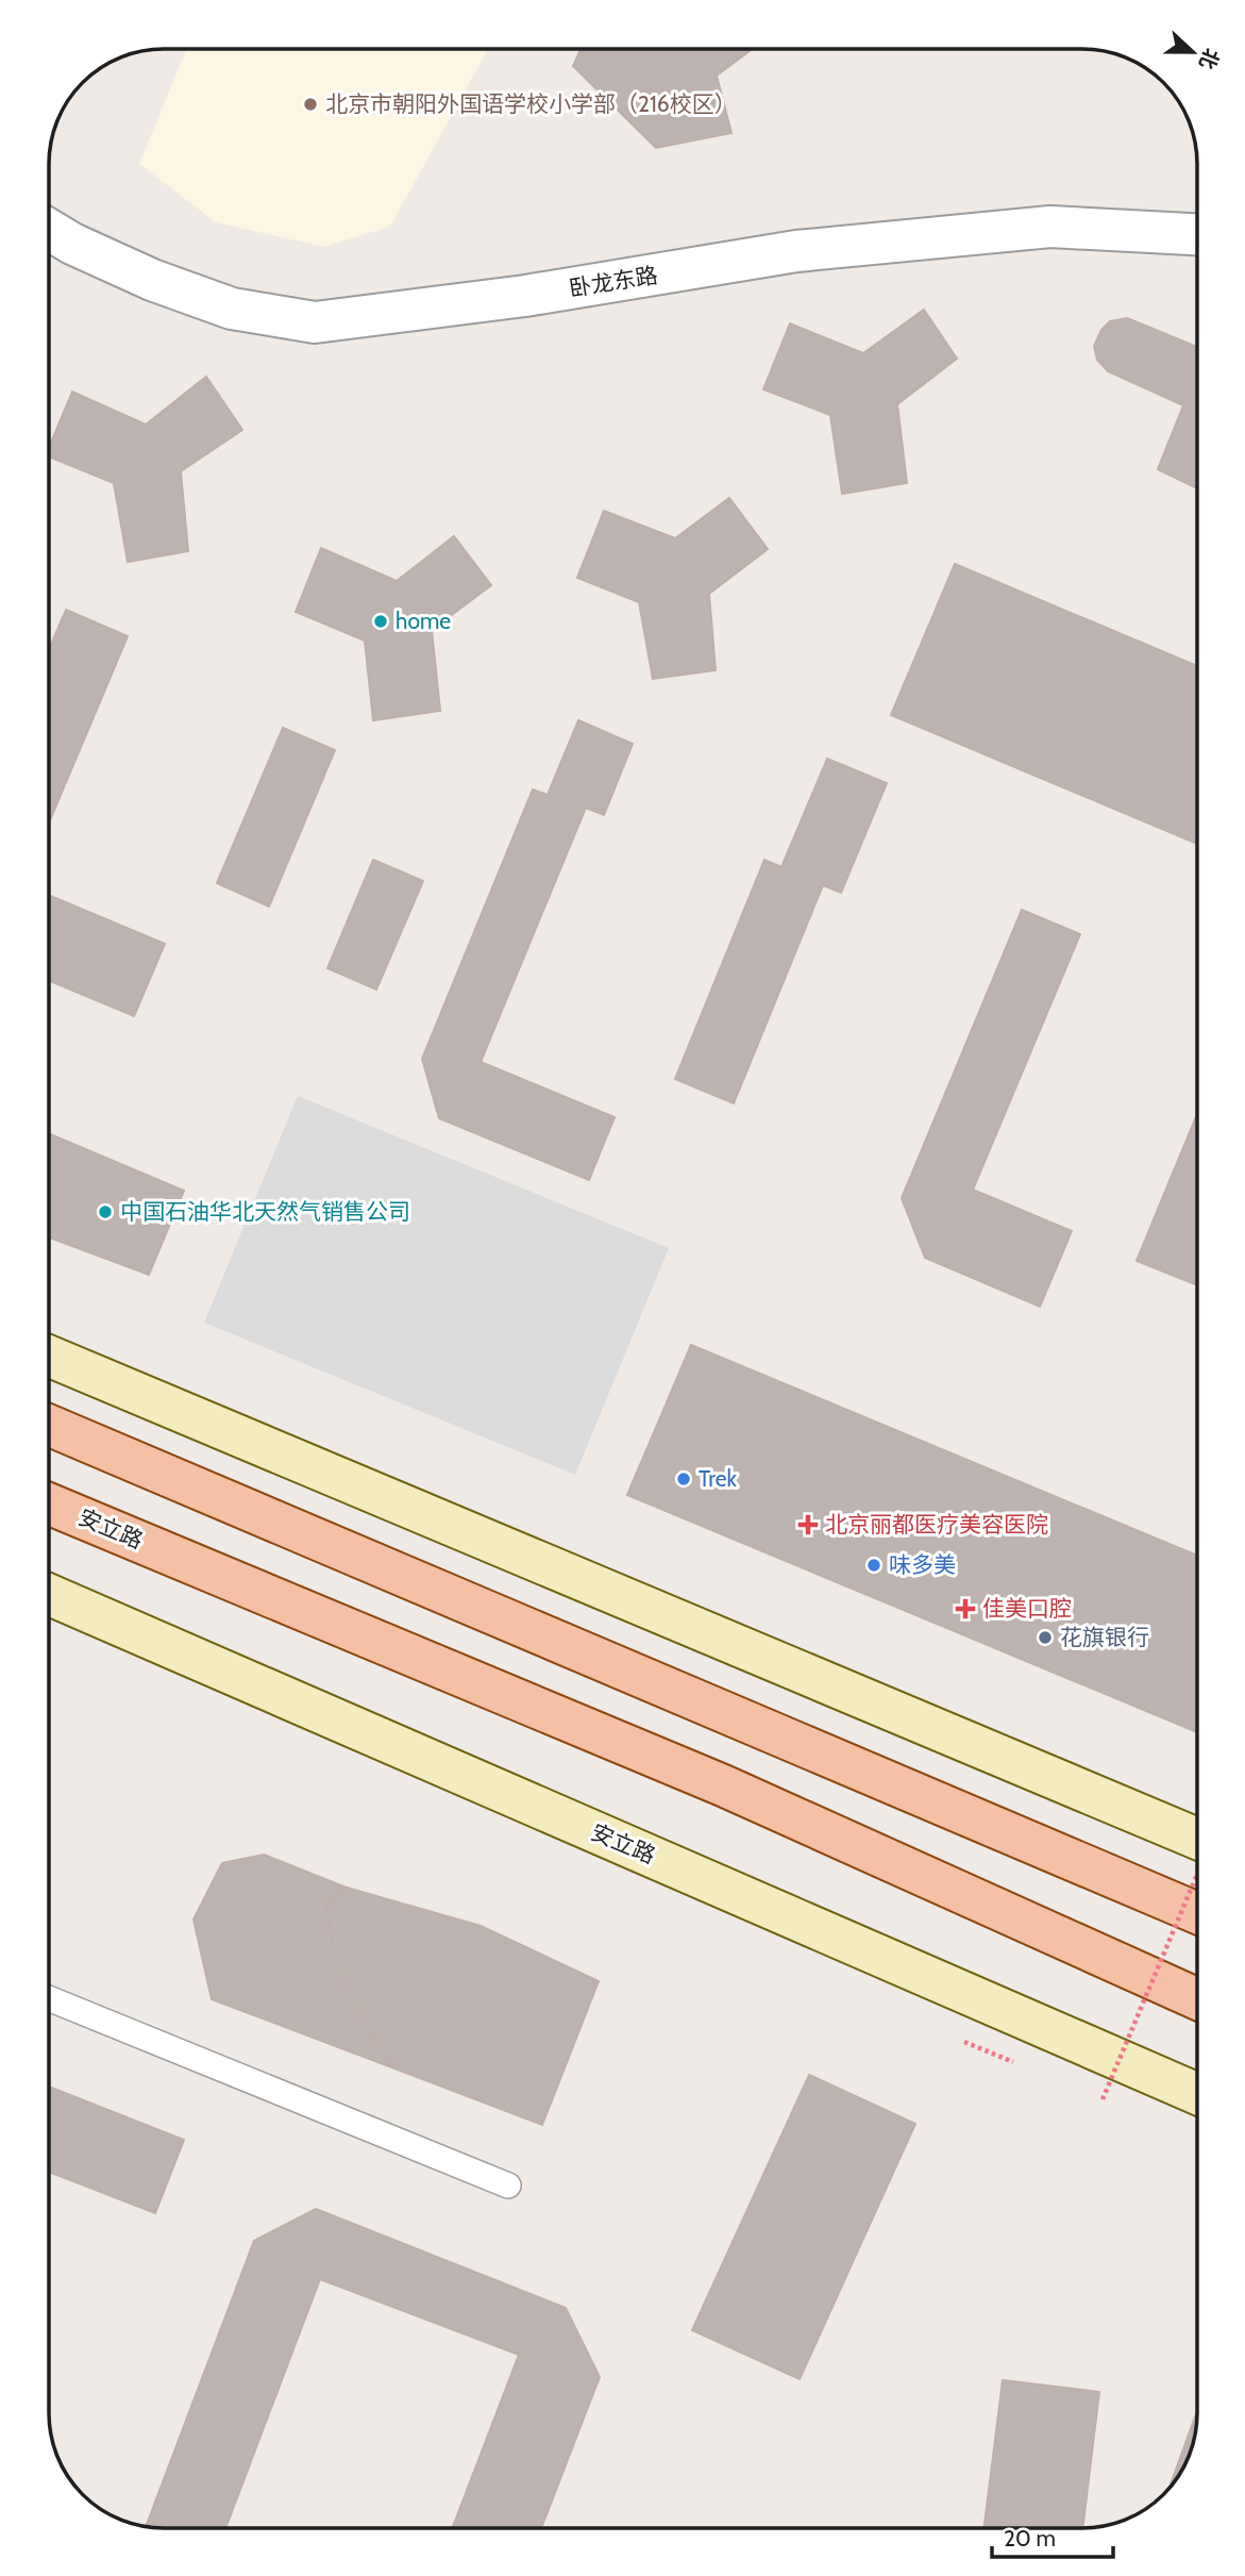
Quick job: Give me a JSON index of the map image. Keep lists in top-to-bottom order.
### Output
{
  "streets": {
    "main road": ["安立路"],
    "street": ["卧龙东路"]
  },
  "places": {
    "other": [
      "北京市朝阳外国语学校小学部（216校区）",
      "home",
      "中国石油华北天然气销售公司",
      "Trek",
      "味多美",
      "花旗银行"
    ],
    "health": ["北京丽都医疗美容医院", "佳美口腔"]
  },
  "scale_bar": "20 m",
  "north": "right"
}
